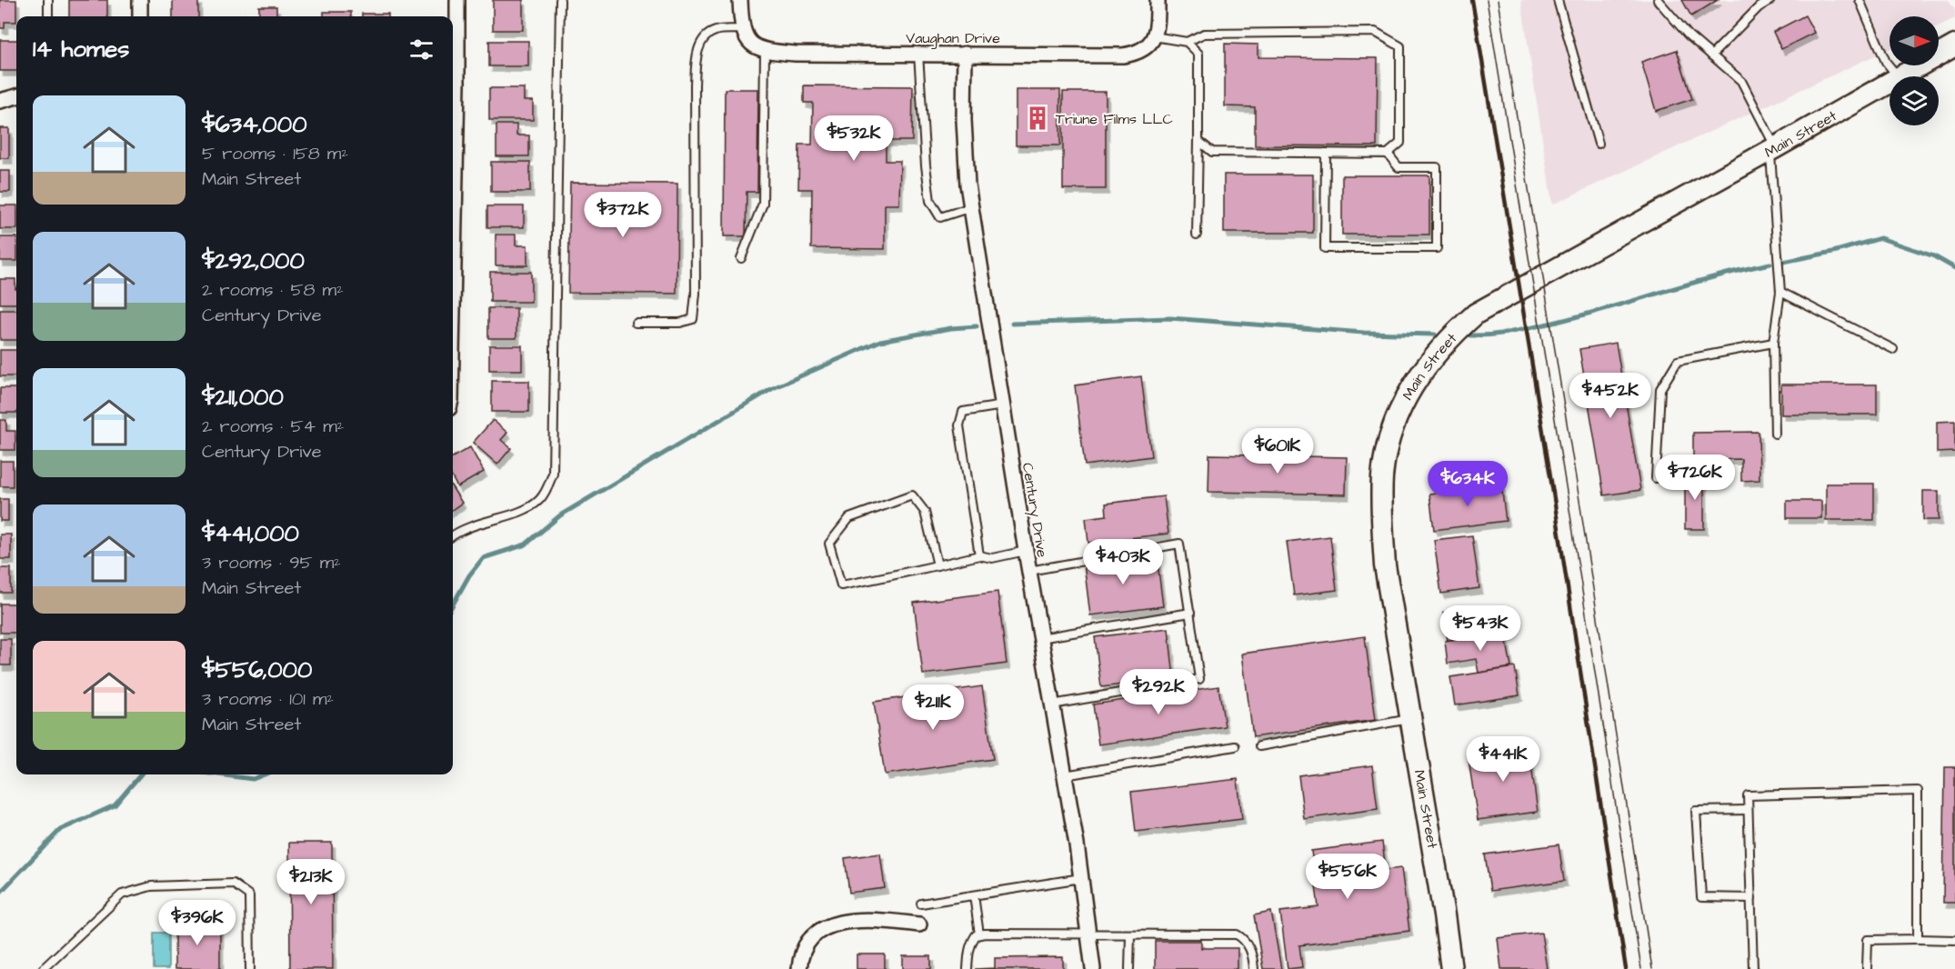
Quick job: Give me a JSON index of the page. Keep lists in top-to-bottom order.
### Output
{
  "streets": {
    "street": ["Vaughan Drive", "Main Street", "Century Drive"]
  },
  "crossings": [
    ["Vaughan Drive", "Century Drive"]
  ],
  "places": {
    "building": ["Triune Films LLC"]
  },
  "north": "right",
  "page": {
    "heading": "14 homes",
    "list": [
      {
        "name": "$634,000",
        "note": "5 rooms · 158 m² · Main Street"
      },
      {
        "name": "$292,000",
        "note": "2 rooms · 58 m² · Century Drive"
      },
      {
        "name": "$211,000",
        "note": "2 rooms · 54 m² · Century Drive"
      },
      {
        "name": "$441,000",
        "note": "3 rooms · 95 m² · Main Street"
      },
      {
        "name": "$556,000",
        "note": "3 rooms · 101 m² · Main Street"
      }
    ],
    "price": [
      "$532K",
      "$372K",
      "$452K",
      "$601K",
      "$726K",
      "$634K",
      "$403K",
      "$543K",
      "$292K",
      "$211K",
      "$441K",
      "$556K",
      "$213K",
      "$396K"
    ]
  }
}
